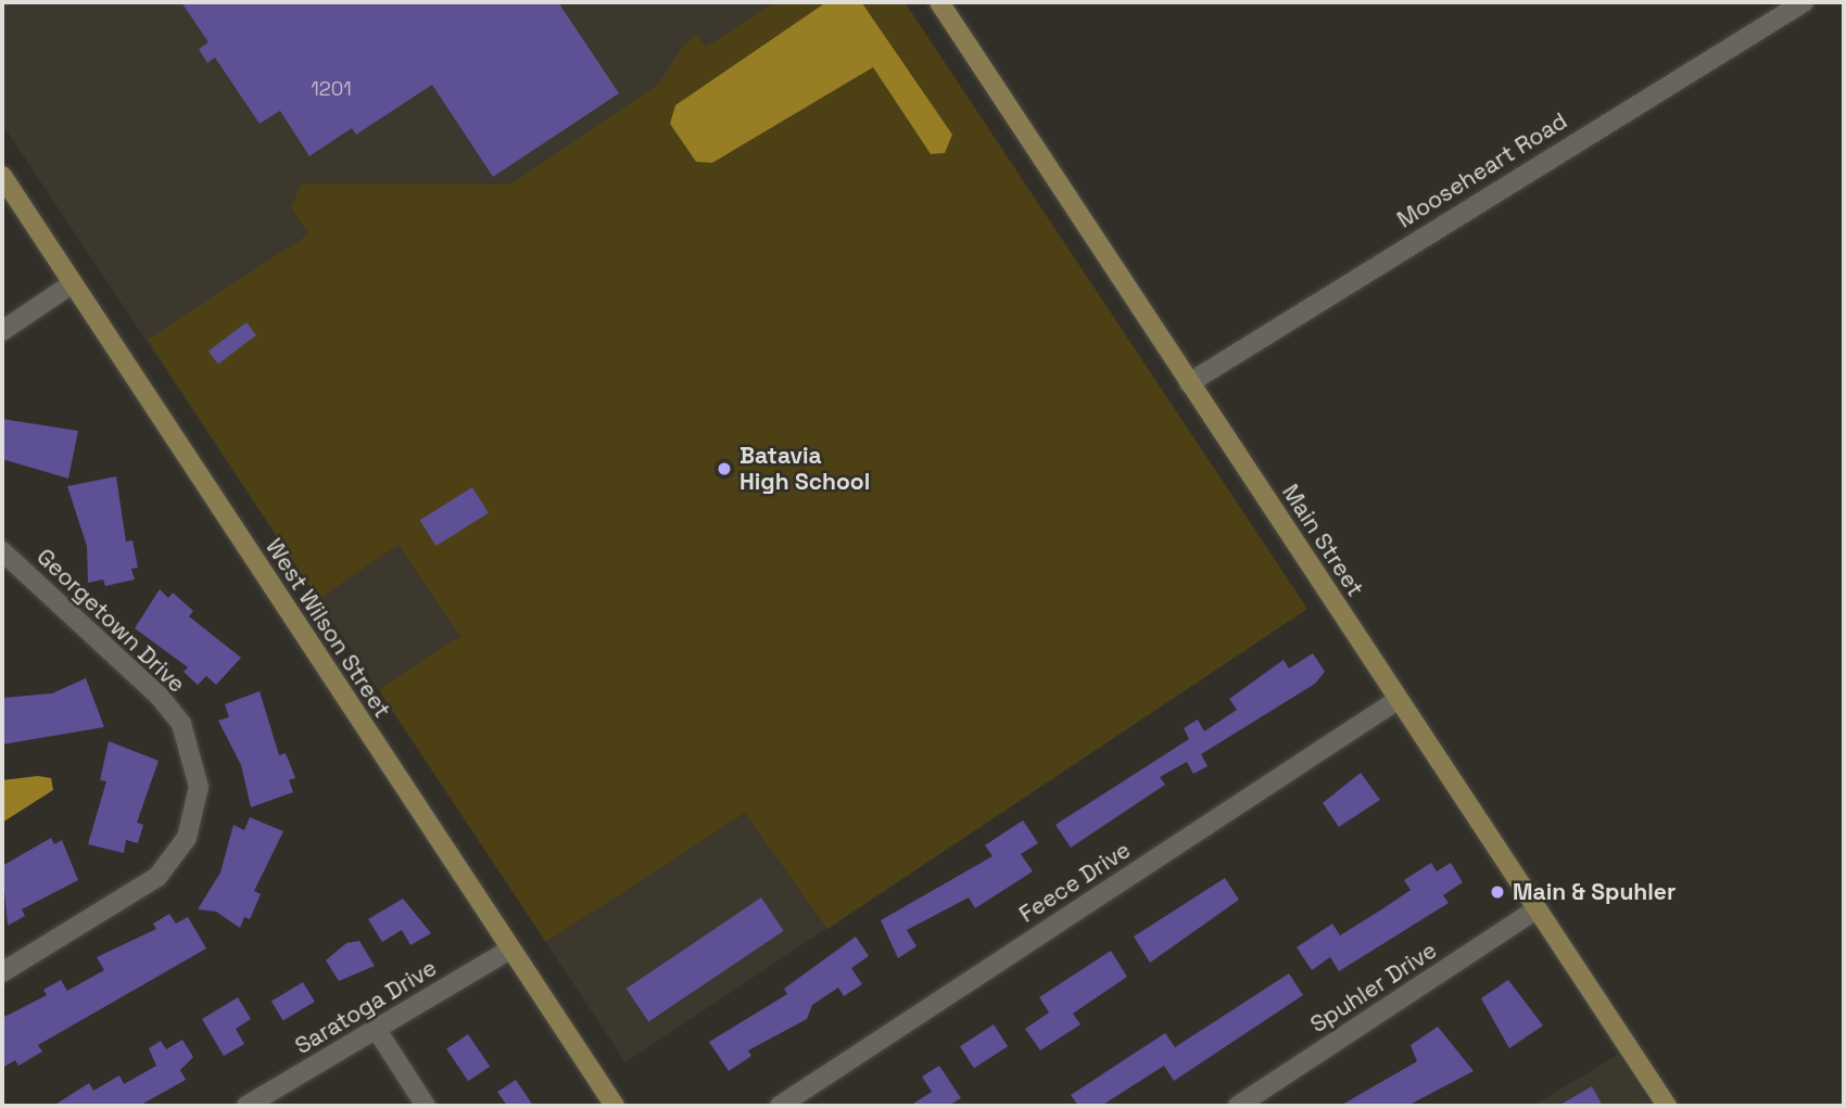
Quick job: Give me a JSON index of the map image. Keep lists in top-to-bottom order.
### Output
{
  "streets": {
    "main road": ["Main Street", "West Wilson Street"],
    "street": [
      "Mooseheart Road",
      "Georgetown Drive",
      "Feece Drive",
      "Spuhler Drive",
      "Saratoga Drive"
    ]
  },
  "crossings": [
    ["Mooseheart Road", "Main Street"],
    ["Main Street", "Feece Drive"],
    ["Main Street", "Spuhler Drive"],
    ["West Wilson Street", "Saratoga Drive"]
  ],
  "places": ["Batavia High School", "Main & Spuhler"],
  "house_numbers": ["1201"]
}
